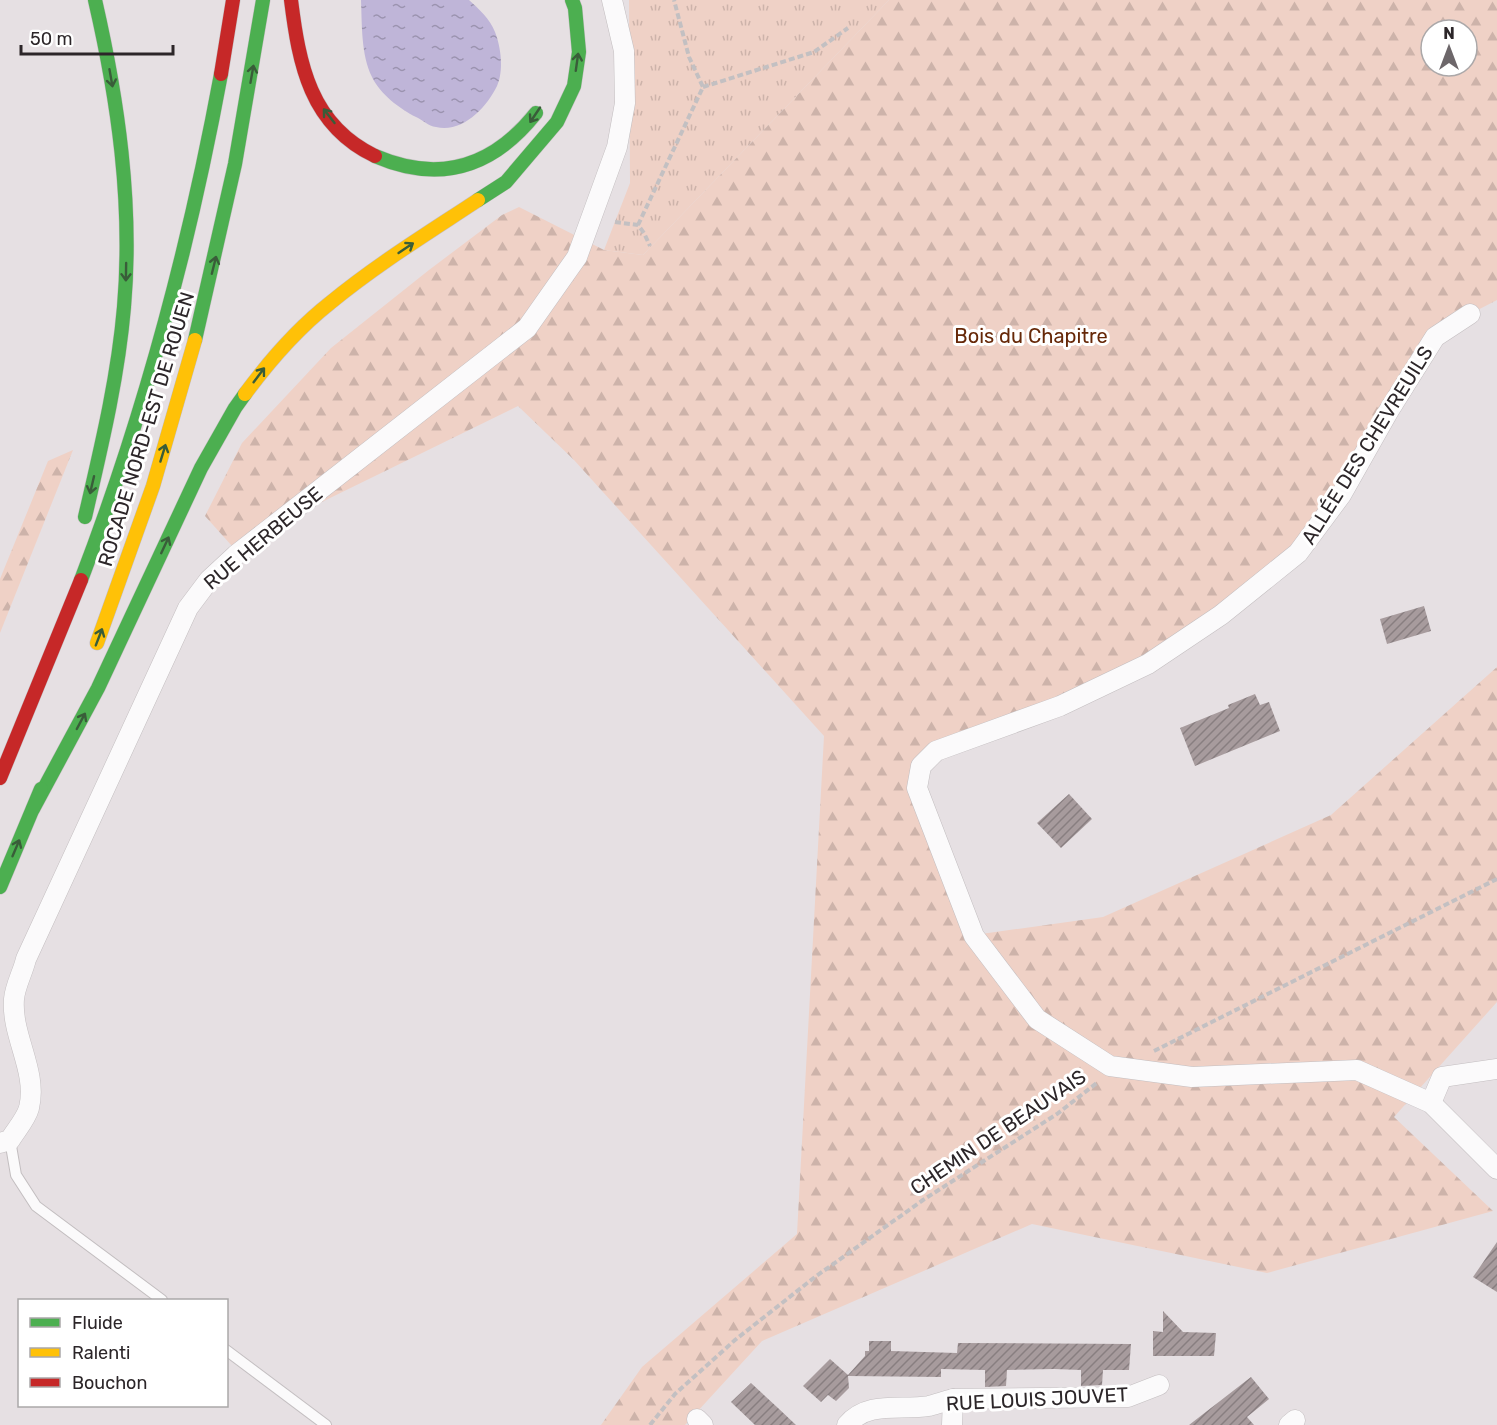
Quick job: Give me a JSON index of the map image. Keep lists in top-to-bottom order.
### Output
{
  "streets": {
    "highway": ["ROCADE NORD-EST DE ROUEN"],
    "street": ["ALLÉE DES CHEVREUILS", "RUE HERBEUSE", "RUE LOUIS JOUVET"],
    "path": ["CHEMIN DE BEAUVAIS"]
  },
  "crossings": [
    ["ALLÉE DES CHEVREUILS", "CHEMIN DE BEAUVAIS"]
  ],
  "parks": ["Bois du Chapitre"],
  "legend": ["Fluide", "Ralenti", "Bouchon"],
  "scale_bar": "50 m",
  "north": "top"
}
